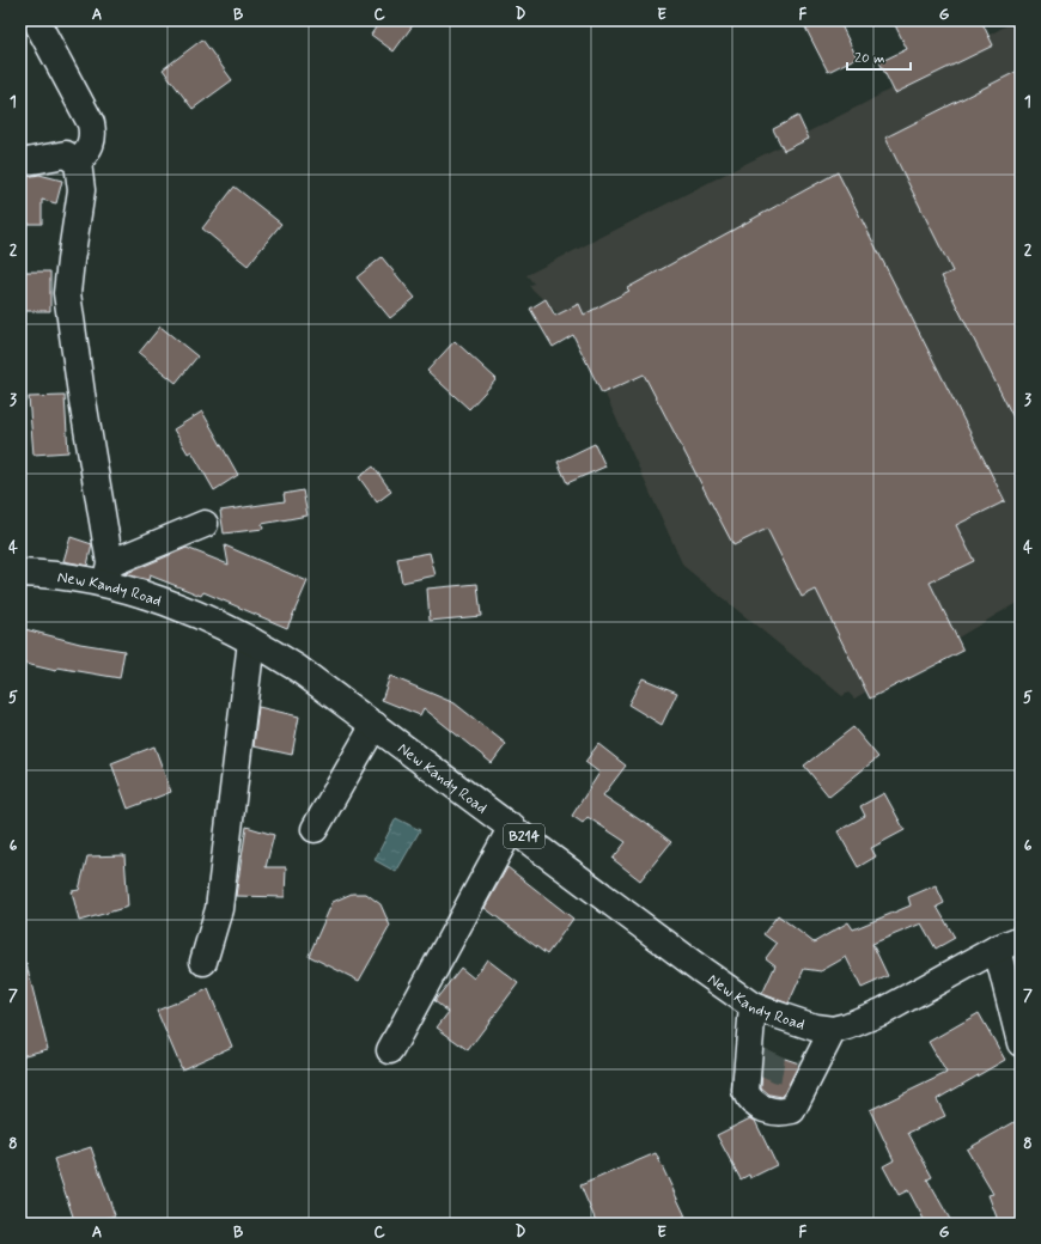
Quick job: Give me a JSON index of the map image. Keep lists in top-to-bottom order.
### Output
{
  "streets": {
    "street": ["New Kandy Road", "B214"]
  },
  "scale_bar": "20 m",
  "grid": {
    "columns": [
      "A",
      "B",
      "C",
      "D",
      "E",
      "F",
      "G"
    ],
    "rows": [
      "1",
      "2",
      "3",
      "4",
      "5",
      "6",
      "7",
      "8"
    ]
  }
}
